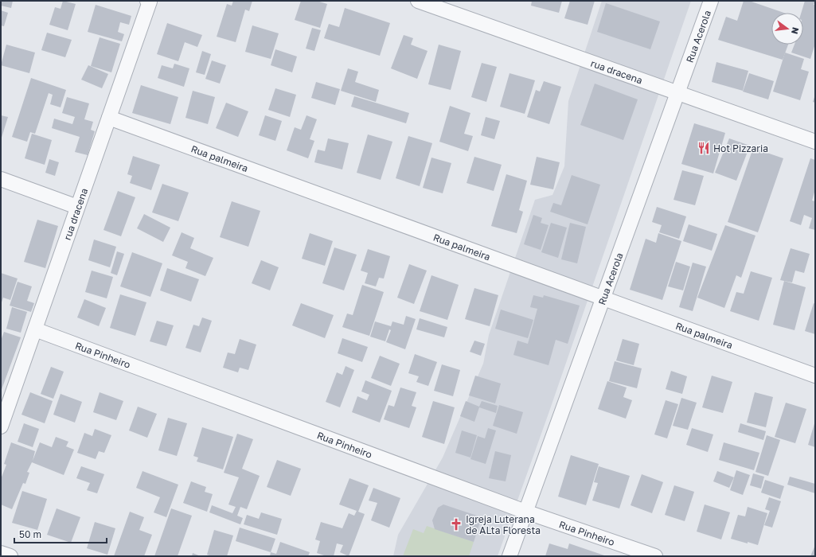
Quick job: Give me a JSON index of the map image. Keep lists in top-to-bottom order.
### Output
{
  "streets": {
    "street": [
      "Rua Acerola",
      "rua dracena",
      "Rua palmeira",
      "Rua Pinheiro"
    ]
  },
  "crossings": [
    ["Rua Acerola", "rua dracena"],
    ["Rua Acerola", "Rua palmeira"],
    ["Rua Acerola", "Rua Pinheiro"],
    ["rua dracena", "Rua palmeira"],
    ["rua dracena", "Rua Pinheiro"]
  ],
  "places": {
    "restaurant": ["Hot Pizzaria"],
    "church": ["Igreja Luterana de ALta Floresta"]
  },
  "scale_bar": "50 m",
  "north": "right"
}
